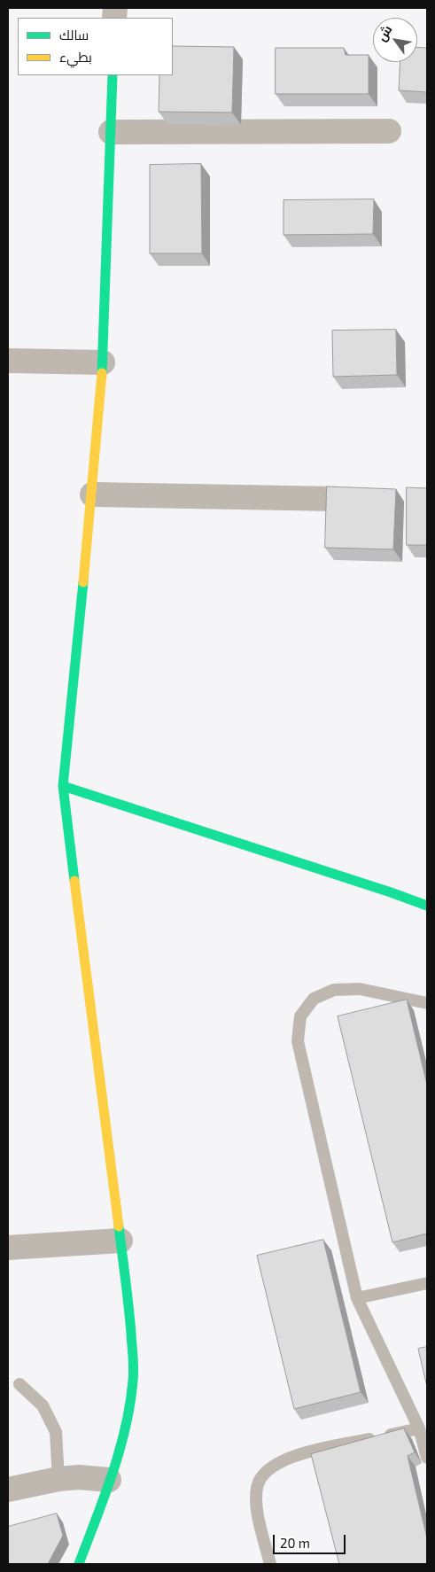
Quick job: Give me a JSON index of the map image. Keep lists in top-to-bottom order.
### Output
{
  "legend": ["سالك", "بطيء"],
  "scale_bar": "20 m",
  "north": "top left"
}
